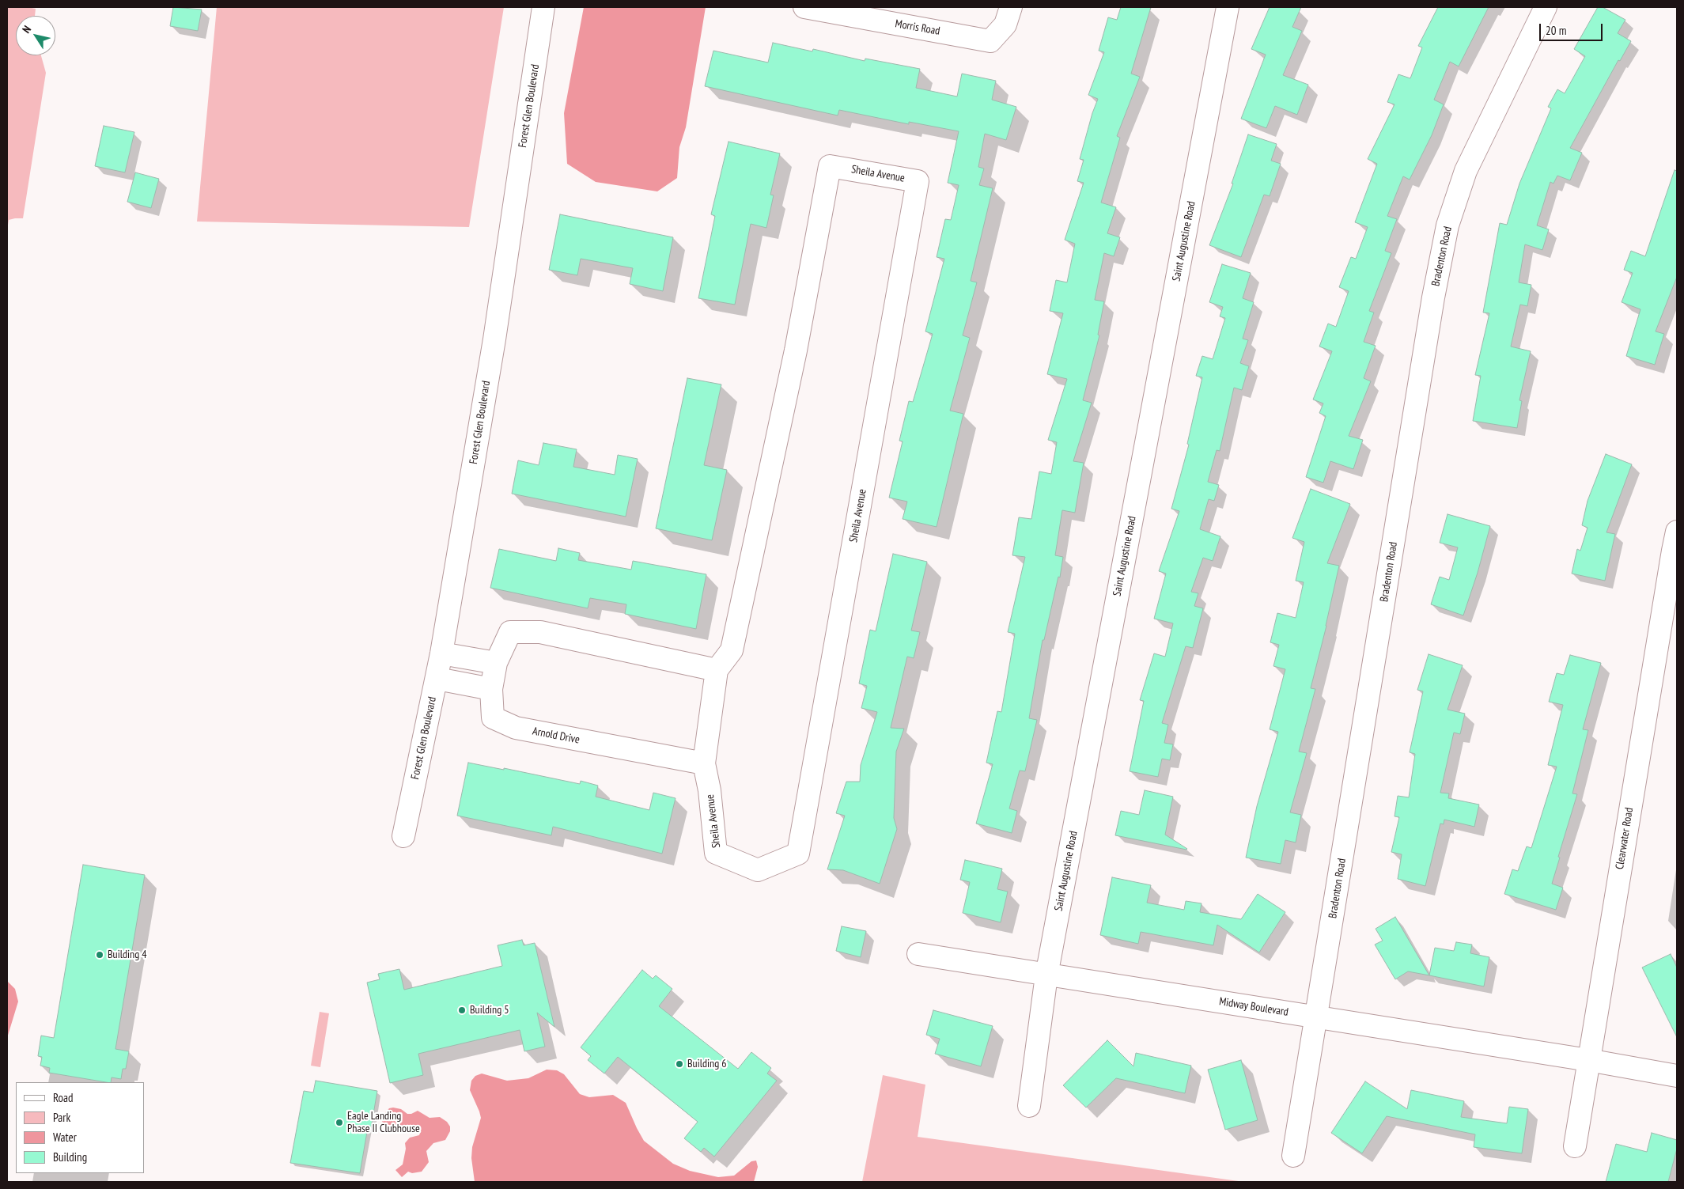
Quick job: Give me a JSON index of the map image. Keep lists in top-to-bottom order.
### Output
{
  "streets": {
    "street": [
      "Morris Road",
      "Forest Glen Boulevard",
      "Sheila Avenue",
      "Saint Augustine Road",
      "Bradenton Road",
      "Arnold Drive",
      "Clearwater Road",
      "Midway Boulevard"
    ]
  },
  "crossings": [
    ["Sheila Avenue", "Arnold Drive"],
    ["Saint Augustine Road", "Midway Boulevard"],
    ["Bradenton Road", "Midway Boulevard"],
    ["Clearwater Road", "Midway Boulevard"]
  ],
  "places": [
    "Building 4",
    "Building 5",
    "Building 6",
    "Eagle Landing Phase II Clubhouse"
  ],
  "legend": [
    "Road",
    "Park",
    "Water",
    "Building"
  ],
  "scale_bar": "20 m",
  "north": "top left"
}
